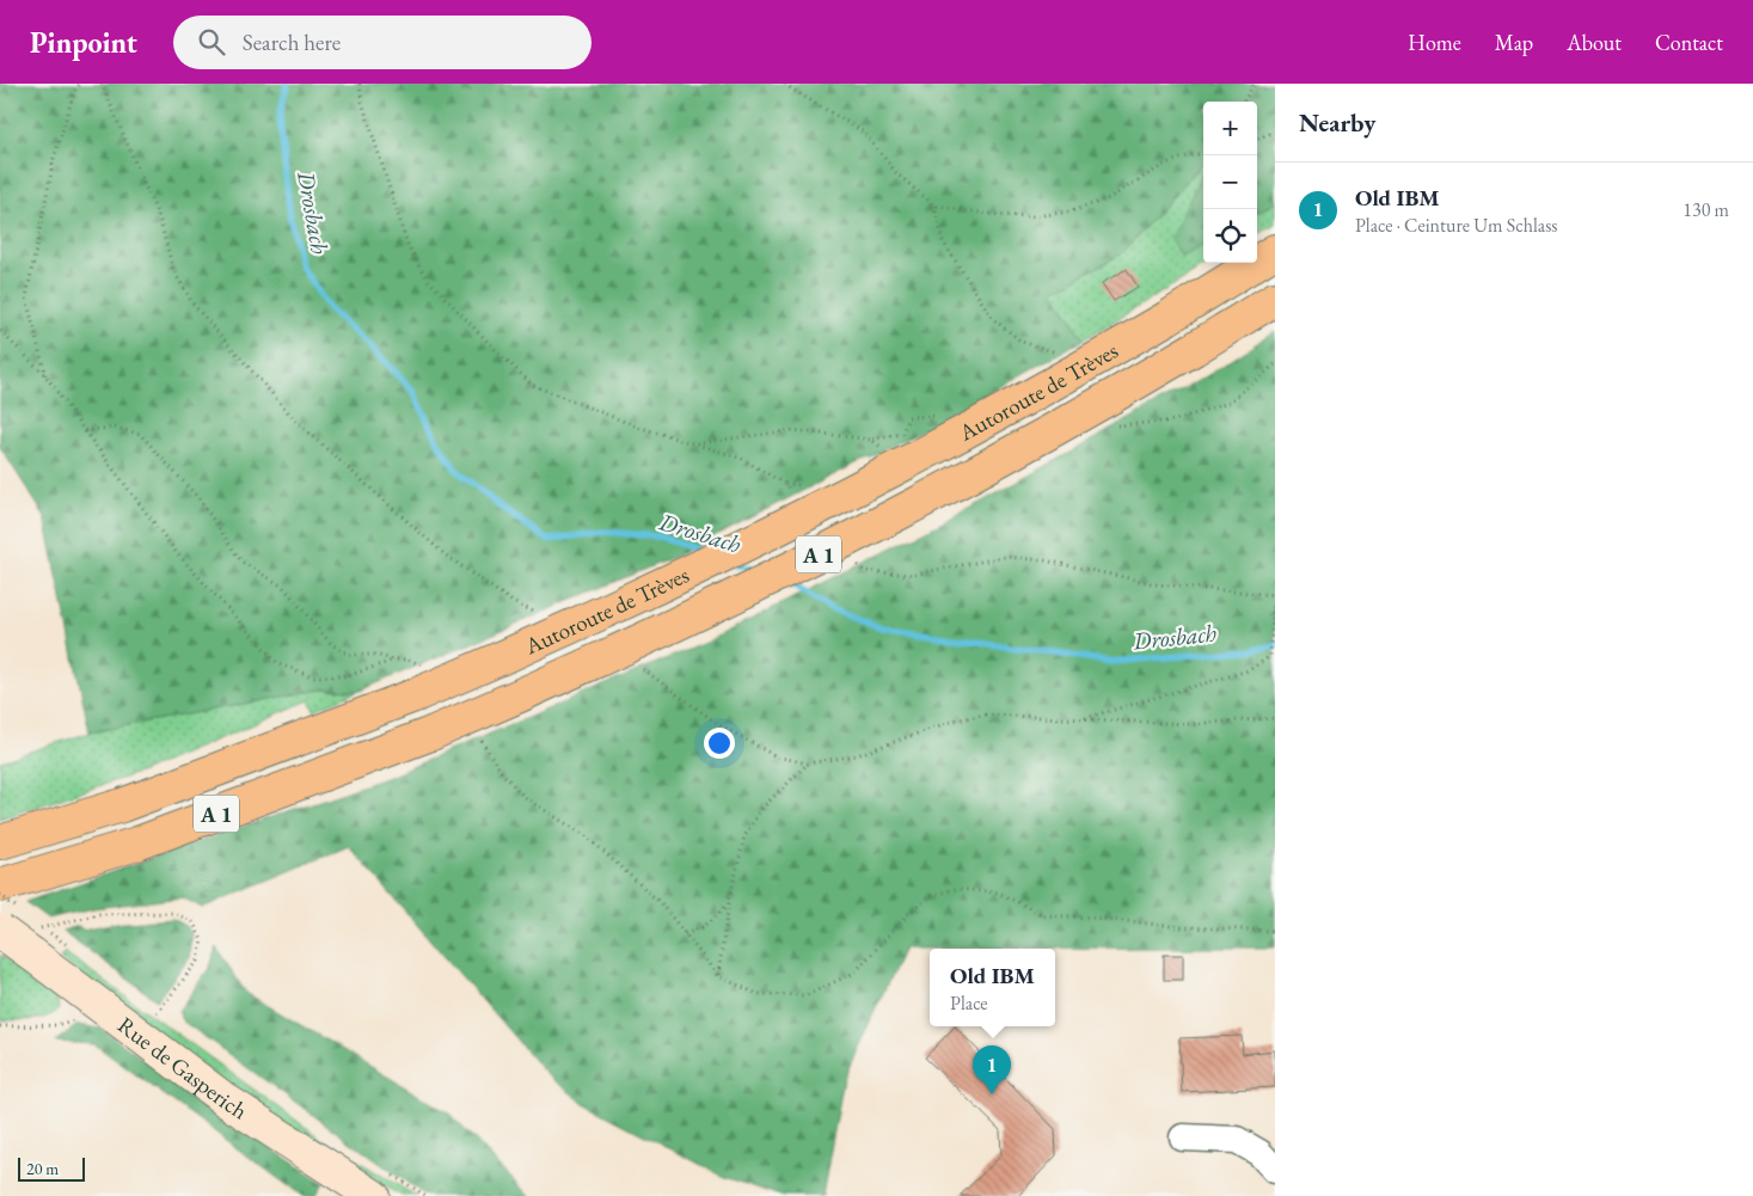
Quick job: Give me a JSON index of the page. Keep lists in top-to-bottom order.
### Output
{
  "streets": {
    "highway": ["Autoroute de Trèves", "A 1"],
    "main road": ["Rue de Gasperich"]
  },
  "water": ["Drosbach"],
  "scale_bar": "20 m",
  "page": {
    "header": "Pinpoint",
    "search": "Search here",
    "nav": [
      "Home",
      "Map",
      "About",
      "Contact"
    ],
    "heading": "Nearby",
    "map_buttons": ["+", "−"],
    "list": [
      {
        "mark": "1",
        "name": "Old IBM",
        "note": "Place · Ceinture Um Schlass",
        "value": "130 m"
      }
    ],
    "popup": ["Old IBM", "Place"],
    "pins": "1",
    "scale": "20 m"
  }
}
